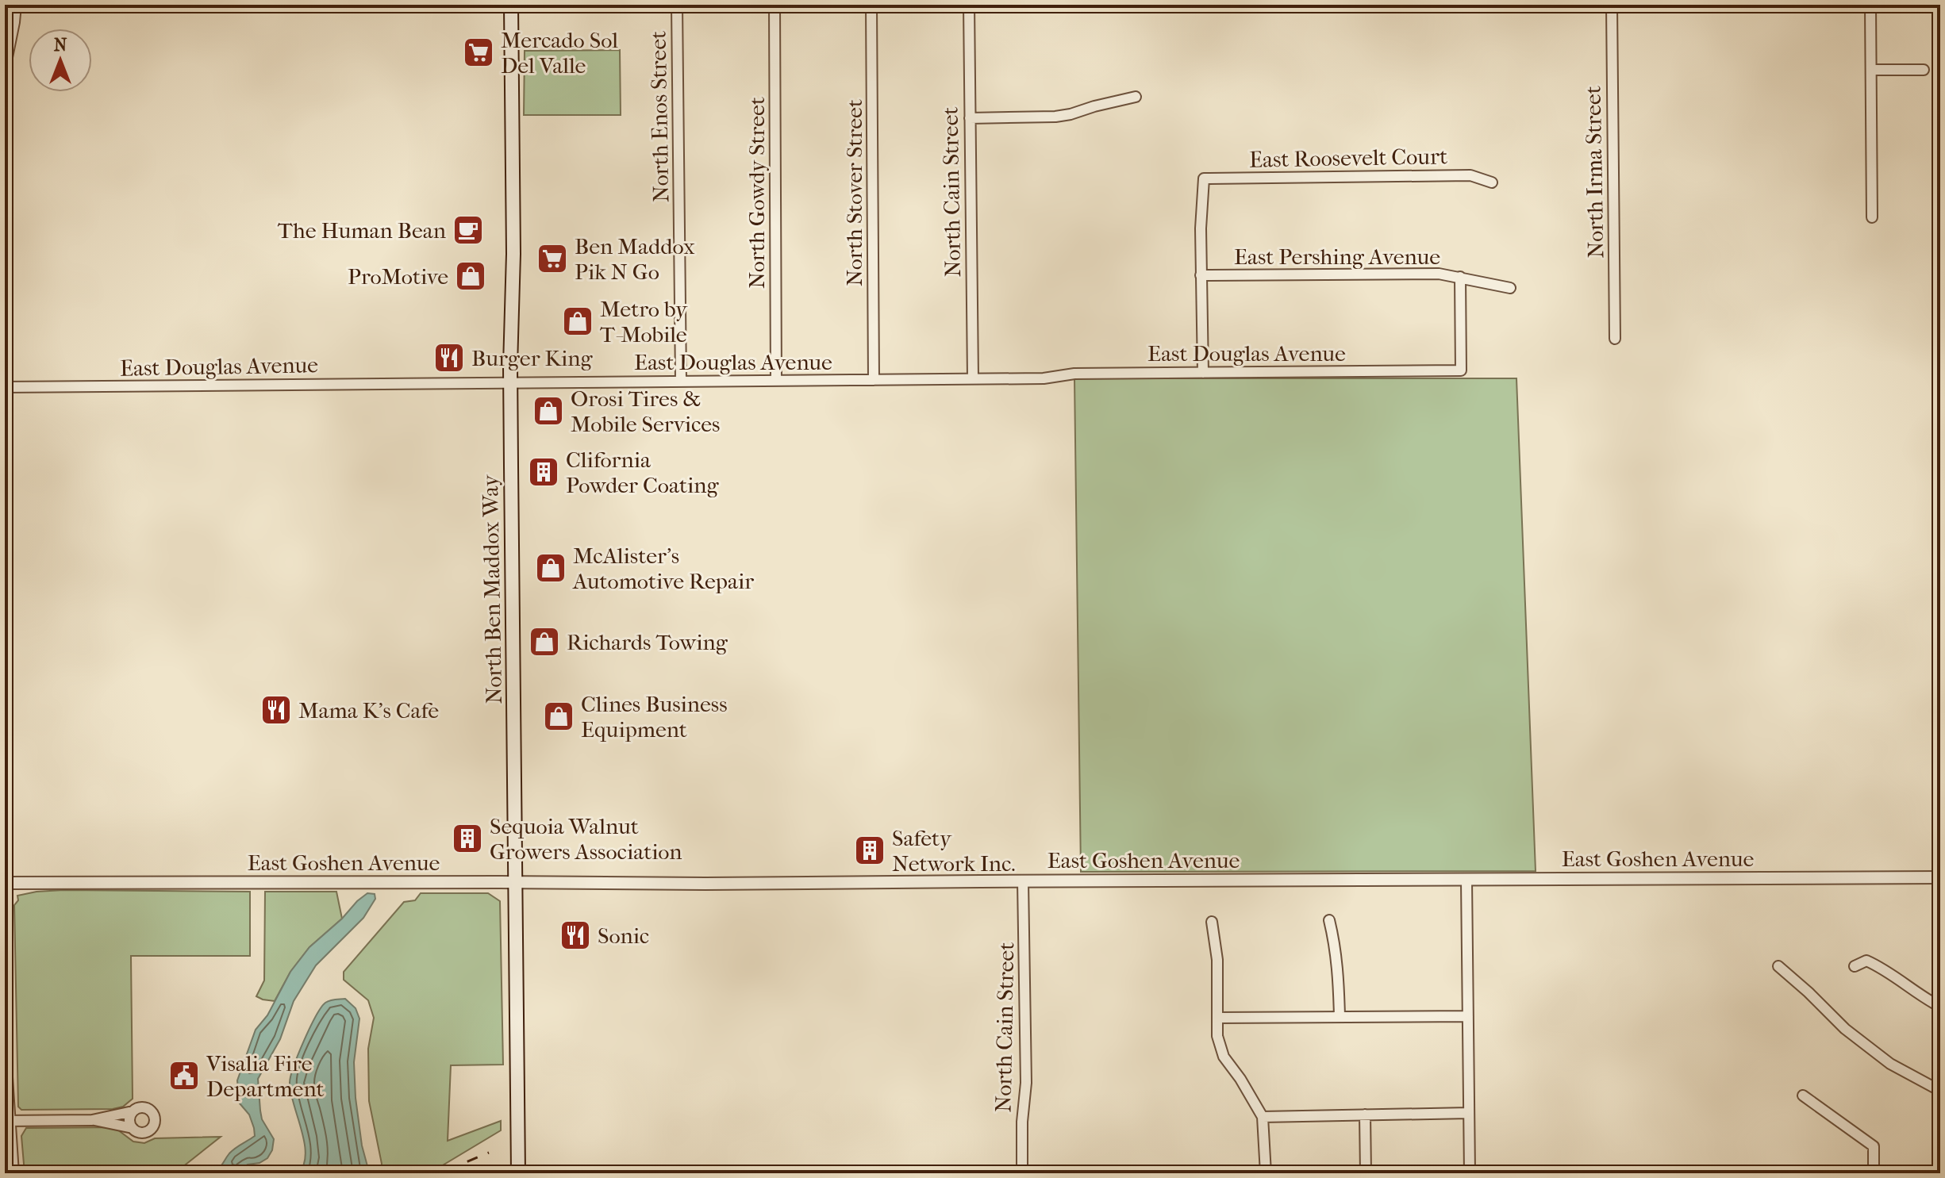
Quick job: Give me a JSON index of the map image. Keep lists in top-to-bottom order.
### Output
{
  "streets": {
    "main road": ["North Ben Maddox Way"],
    "street": [
      "North Enos Street",
      "East Roosevelt Court",
      "North Irma Street",
      "North Cain Street",
      "North Gowdy Street",
      "North Stover Street",
      "East Pershing Avenue",
      "East Douglas Avenue",
      "East Goshen Avenue"
    ]
  },
  "crossings": [
    ["North Enos Street", "East Douglas Avenue"],
    ["East Roosevelt Court", "East Pershing Avenue"],
    ["North Cain Street", "East Douglas Avenue"],
    ["North Cain Street", "East Goshen Avenue"],
    ["North Gowdy Street", "East Douglas Avenue"],
    ["North Stover Street", "East Douglas Avenue"],
    ["East Pershing Avenue", "East Douglas Avenue"],
    ["East Douglas Avenue", "North Ben Maddox Way"],
    ["North Ben Maddox Way", "East Goshen Avenue"]
  ],
  "places": {
    "supermarket": ["Mercado Sol Del Valle", "Ben Maddox Pik N Go"],
    "cafe": ["The Human Bean"],
    "shop": [
      "ProMotive",
      "Metro by T-Mobile",
      "Orosi Tires & Mobile Services",
      "McAlister's Automotive Repair",
      "Richards Towing",
      "Clines Business Equipment"
    ],
    "restaurant": ["Burger King", "Mama K's Cafe", "Sonic"],
    "building": ["Clifornia Powder Coating", "Sequoia Walnut Growers Association", "Safety Network Inc."],
    "public building": ["Visalia Fire Department"]
  },
  "north": "top"
}
